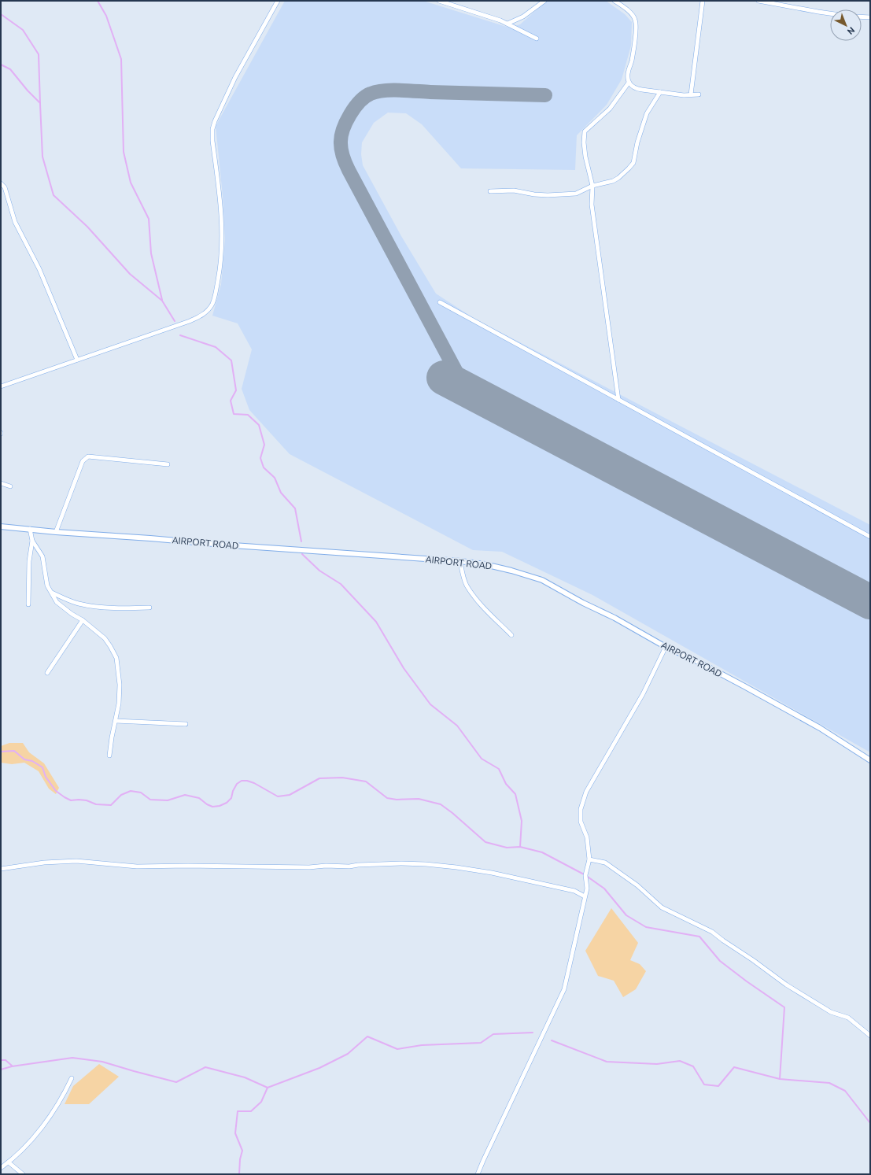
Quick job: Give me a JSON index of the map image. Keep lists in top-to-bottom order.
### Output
{
  "streets": {
    "street": ["AIRPORT ROAD"]
  },
  "north": "bottom right"
}
